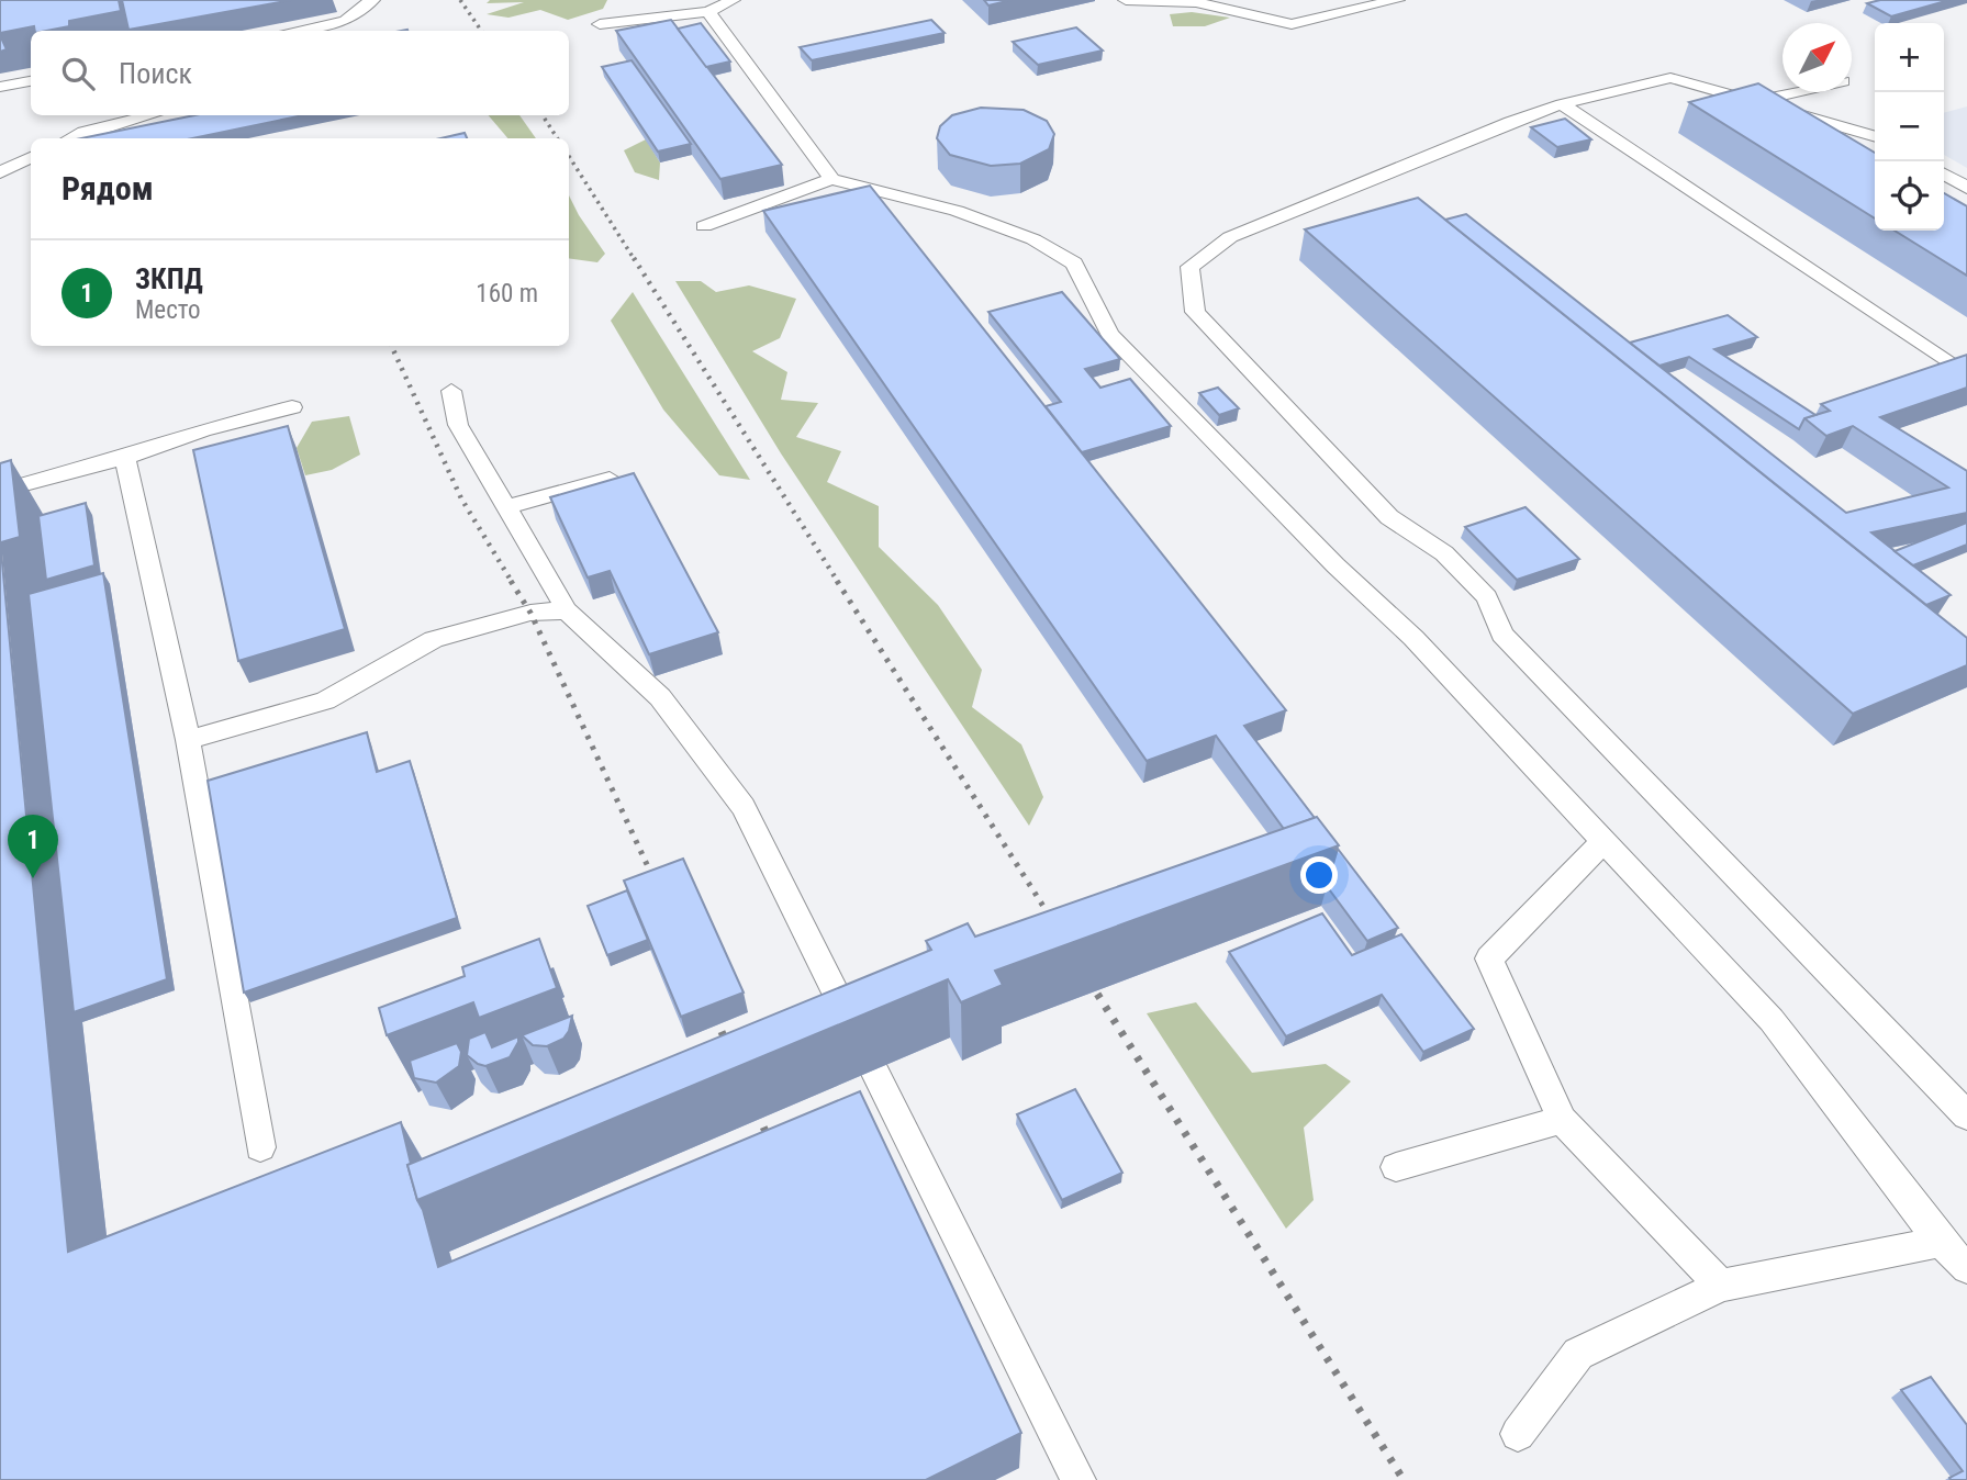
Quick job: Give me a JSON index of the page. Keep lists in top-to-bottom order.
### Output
{
  "north": "top right",
  "page": {
    "map_buttons": ["+", "−"],
    "search": "Поиск",
    "heading": "Рядом",
    "list": [
      {
        "mark": "1",
        "name": "ЗКПД",
        "note": "Место",
        "value": "160 m"
      }
    ],
    "pins": "1"
  }
}
